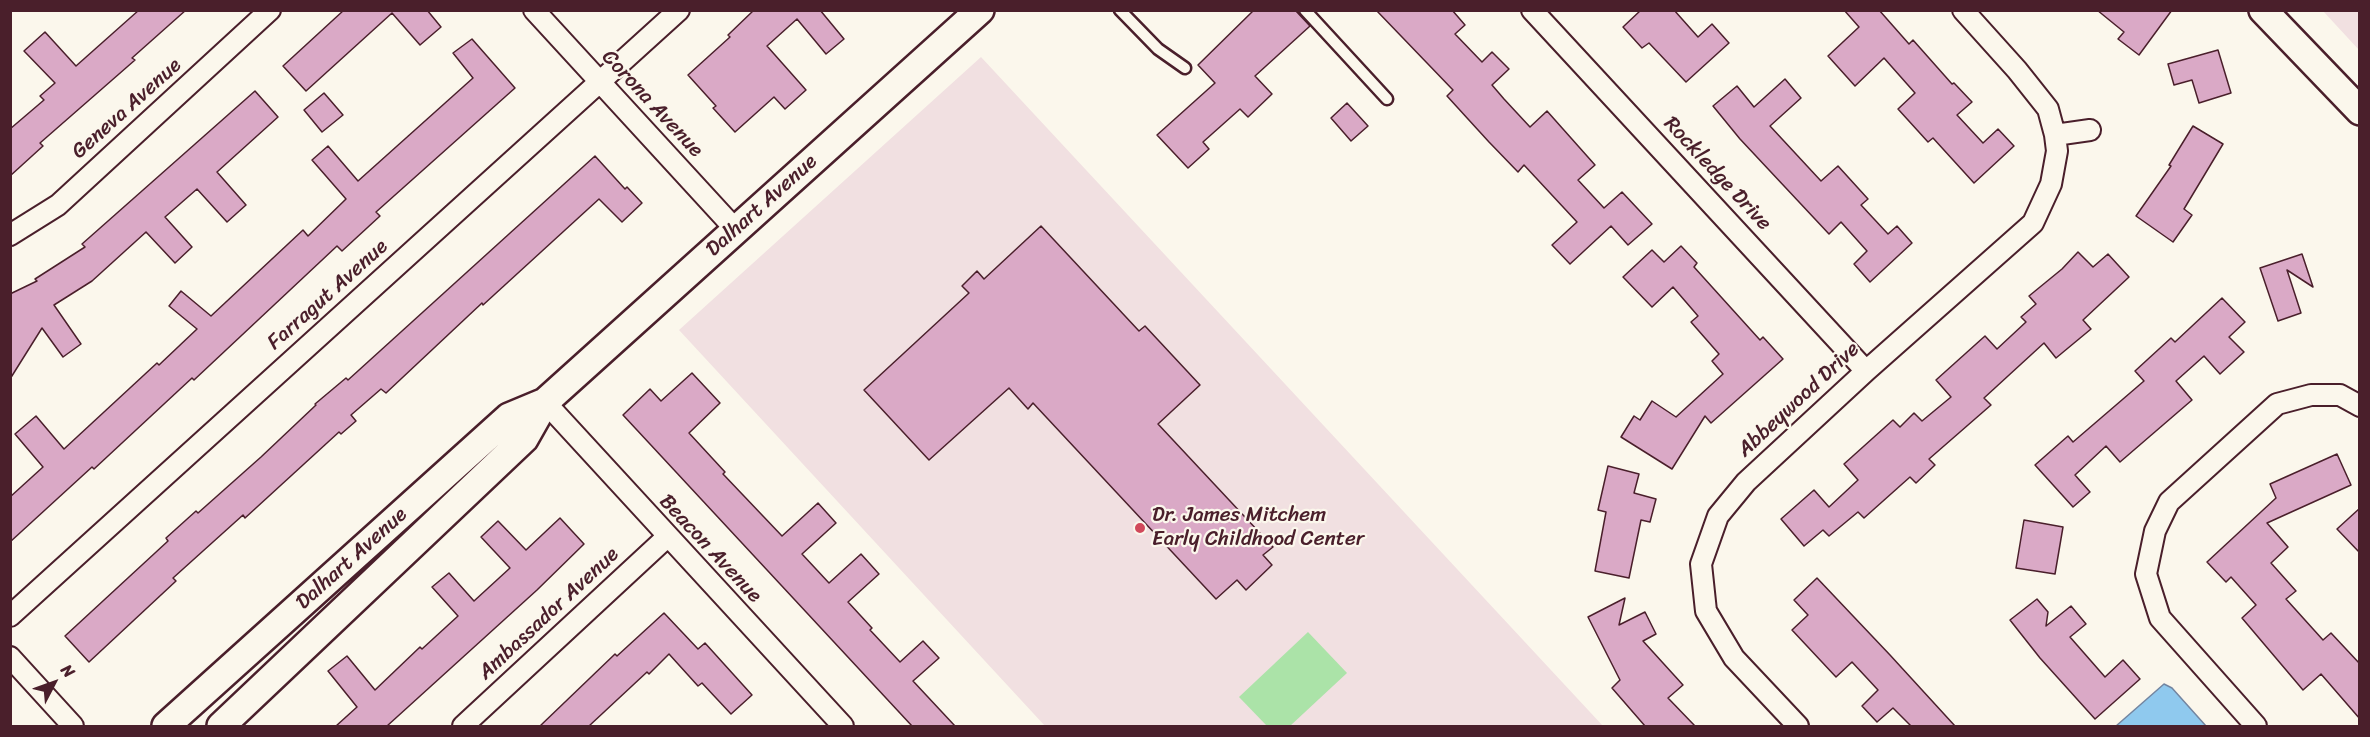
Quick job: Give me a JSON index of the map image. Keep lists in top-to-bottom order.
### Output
{
  "streets": {
    "main road": ["Dalhart Avenue"],
    "street": [
      "Corona Avenue",
      "Geneva Avenue",
      "Rockledge Drive",
      "Farragut Avenue",
      "Abbeywood Drive",
      "Beacon Avenue",
      "Ambassador Avenue"
    ]
  },
  "crossings": [
    ["Corona Avenue", "Dalhart Avenue"],
    ["Corona Avenue", "Farragut Avenue"],
    ["Rockledge Drive", "Abbeywood Drive"],
    ["Dalhart Avenue", "Beacon Avenue"],
    ["Beacon Avenue", "Ambassador Avenue"]
  ],
  "places": ["Dr. James Mitchem Early Childhood Center"],
  "north": "top right"
}
